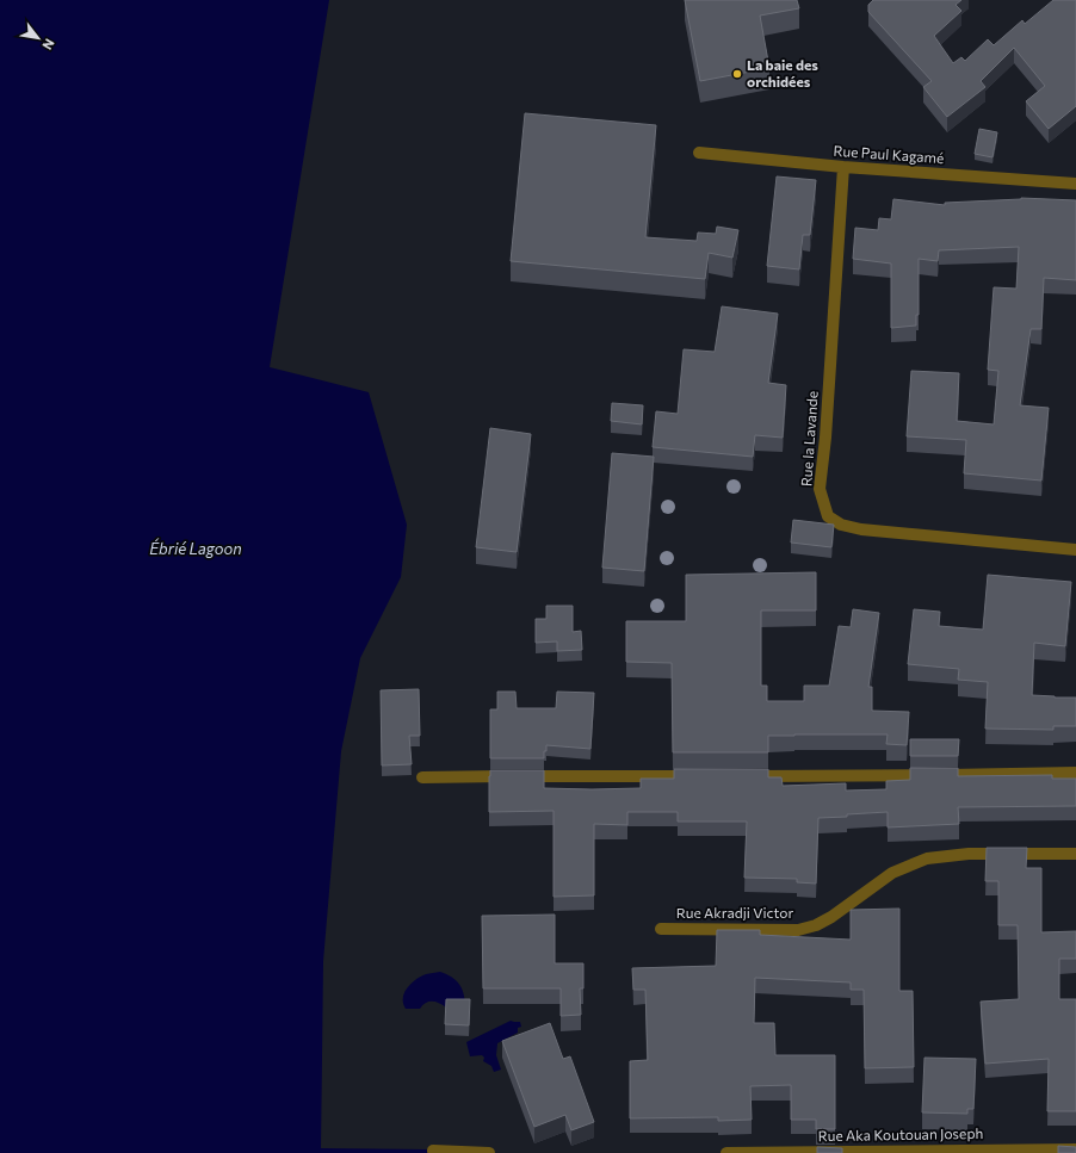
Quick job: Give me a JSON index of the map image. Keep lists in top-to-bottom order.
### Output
{
  "streets": {
    "street": [
      "Rue Paul Kagamé",
      "Rue la Lavande",
      "Rue Akradji Victor",
      "Rue Aka Koutouan Joseph"
    ]
  },
  "crossings": [
    ["Rue Paul Kagamé", "Rue la Lavande"]
  ],
  "water": ["Ébrié Lagoon"],
  "places": ["La baie des orchidées"],
  "north": "bottom right"
}
